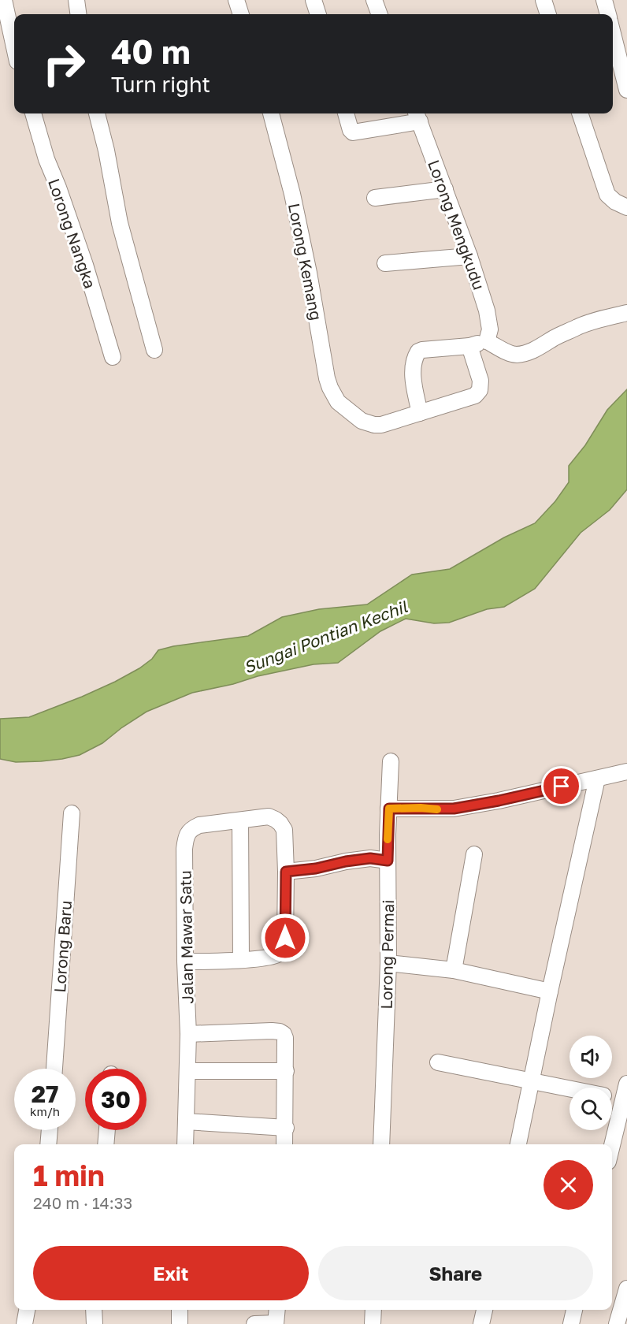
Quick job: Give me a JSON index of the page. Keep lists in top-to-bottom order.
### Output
{
  "streets": {
    "street": [
      "Lorong Mengkudu",
      "Lorong Nangka",
      "Lorong Kemang",
      "Jalan Mawar Satu",
      "Lorong Baru",
      "Lorong Permai"
    ]
  },
  "water": ["Sungai Pontian Kechil"],
  "page": {
    "turn": ["40 m", "Turn right"],
    "speed": "27 km/h",
    "limit": "30",
    "heading": ["1 min", "240 m · 14:33"],
    "buttons": ["Exit", "Share"]
  }
}
